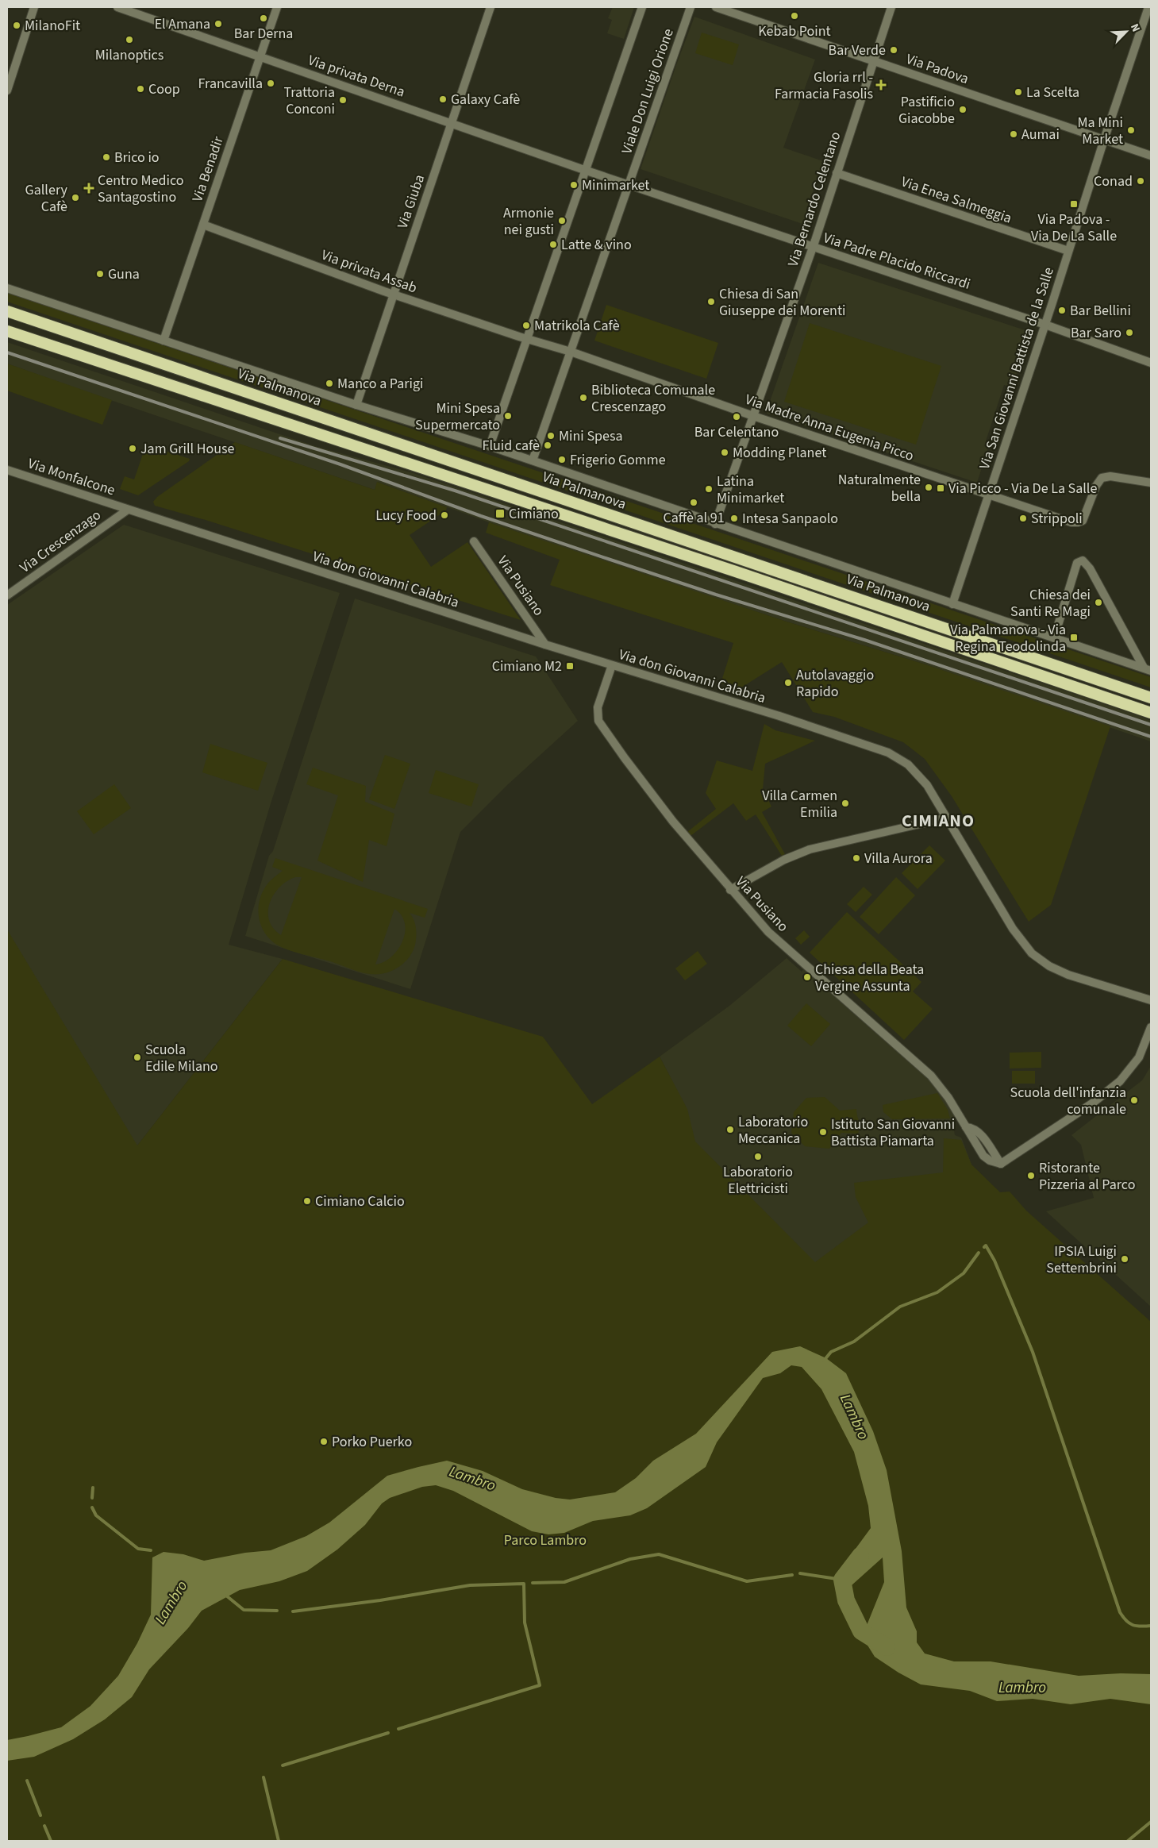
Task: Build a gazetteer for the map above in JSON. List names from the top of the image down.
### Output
{
  "streets": {
    "highway": ["Via Palmanova"],
    "street": [
      "Via Padova",
      "Via privata Derna",
      "Viale Don Luigi Orione",
      "Via Benadir",
      "Via Bernardo Celentano",
      "Via Enea Salmeggia",
      "Via Giuba",
      "Via Padre Placido Riccardi",
      "Via privata Assab",
      "Via San Giovanni Battista de la Salle",
      "Via Madre Anna Eugenia Picco",
      "Via Monfalcone",
      "Via Crescenzago",
      "Via don Giovanni Calabria",
      "Via Pusiano"
    ]
  },
  "crossings": [
    ["Via Padova", "Via Bernardo Celentano"],
    ["Via Padova", "Via San Giovanni Battista de la Salle"],
    ["Via privata Derna", "Via Benadir"],
    ["Via privata Derna", "Via Giuba"],
    ["Viale Don Luigi Orione", "Via Padre Placido Riccardi"],
    ["Viale Don Luigi Orione", "Via Palmanova"],
    ["Viale Don Luigi Orione", "Via Madre Anna Eugenia Picco"],
    ["Via Benadir", "Via privata Assab"],
    ["Via Benadir", "Via Palmanova"],
    ["Via Bernardo Celentano", "Via Enea Salmeggia"],
    ["Via Bernardo Celentano", "Via Padre Placido Riccardi"],
    ["Via Bernardo Celentano", "Via Palmanova"],
    ["Via Bernardo Celentano", "Via Madre Anna Eugenia Picco"],
    ["Via Enea Salmeggia", "Via San Giovanni Battista de la Salle"],
    ["Via Giuba", "Via privata Assab"],
    ["Via Giuba", "Via Palmanova"],
    ["Via Padre Placido Riccardi", "Via San Giovanni Battista de la Salle"],
    ["Via San Giovanni Battista de la Salle", "Via Palmanova"],
    ["Via San Giovanni Battista de la Salle", "Via Madre Anna Eugenia Picco"],
    ["Via Monfalcone", "Via Crescenzago"],
    ["Via Monfalcone", "Via don Giovanni Calabria"],
    ["Via Crescenzago", "Via don Giovanni Calabria"],
    ["Via don Giovanni Calabria", "Via Pusiano"]
  ],
  "districts": ["CIMIANO"],
  "water": ["Lambro"],
  "parks": ["Parco Lambro"],
  "places": {
    "other": [
      "Kebab Point",
      "Bar Derna",
      "El Amana",
      "MilanoFit",
      "Milanoptics",
      "Bar Verde",
      "Francavilla",
      "Coop",
      "La Scelta",
      "Galaxy Cafè",
      "Trattoria Conconi",
      "Pastificio Giacobbe",
      "Ma Mini Market",
      "Aumai",
      "Brico io",
      "Conad",
      "Minimarket",
      "Gallery Cafè",
      "Armonie nei gusti",
      "Latte & vino",
      "Guna",
      "Chiesa di San Giuseppe dei Morenti",
      "Bar Bellini",
      "Matrikola Cafè",
      "Bar Saro",
      "Manco a Parigi",
      "Biblioteca Comunale Crescenzago",
      "Mini Spesa Supermercato",
      "Bar Celentano",
      "Mini Spesa",
      "Fluid cafè",
      "Jam Grill House",
      "Modding Planet",
      "Frigerio Gomme",
      "Naturalmente bella",
      "Latina Minimarket",
      "Caffè al 91",
      "Lucy Food",
      "Intesa Sanpaolo",
      "Strippoli",
      "Chiesa dei Santi Re Magi",
      "Autolavaggio Rapido",
      "Villa Carmen Emilia",
      "Villa Aurora",
      "Chiesa della Beata Vergine Assunta",
      "Scuola Edile Milano",
      "Scuola dell'infanzia comunale",
      "Laboratorio Meccanica",
      "Istituto San Giovanni Battista Piamarta",
      "Laboratorio Elettricisti",
      "Ristorante Pizzeria al Parco",
      "Cimiano Calcio",
      "IPSIA Luigi Settembrini",
      "Porko Puerko"
    ],
    "health": ["Gloria rrl - Farmacia Fasolis", "Centro Medico Santagostino"],
    "transit": [
      "Via Padova - Via De La Salle",
      "Via Picco - Via De La Salle",
      "Cimiano",
      "Via Palmanova - Via Regina Teodolinda",
      "Cimiano M2"
    ]
  },
  "north": "top right"
}
